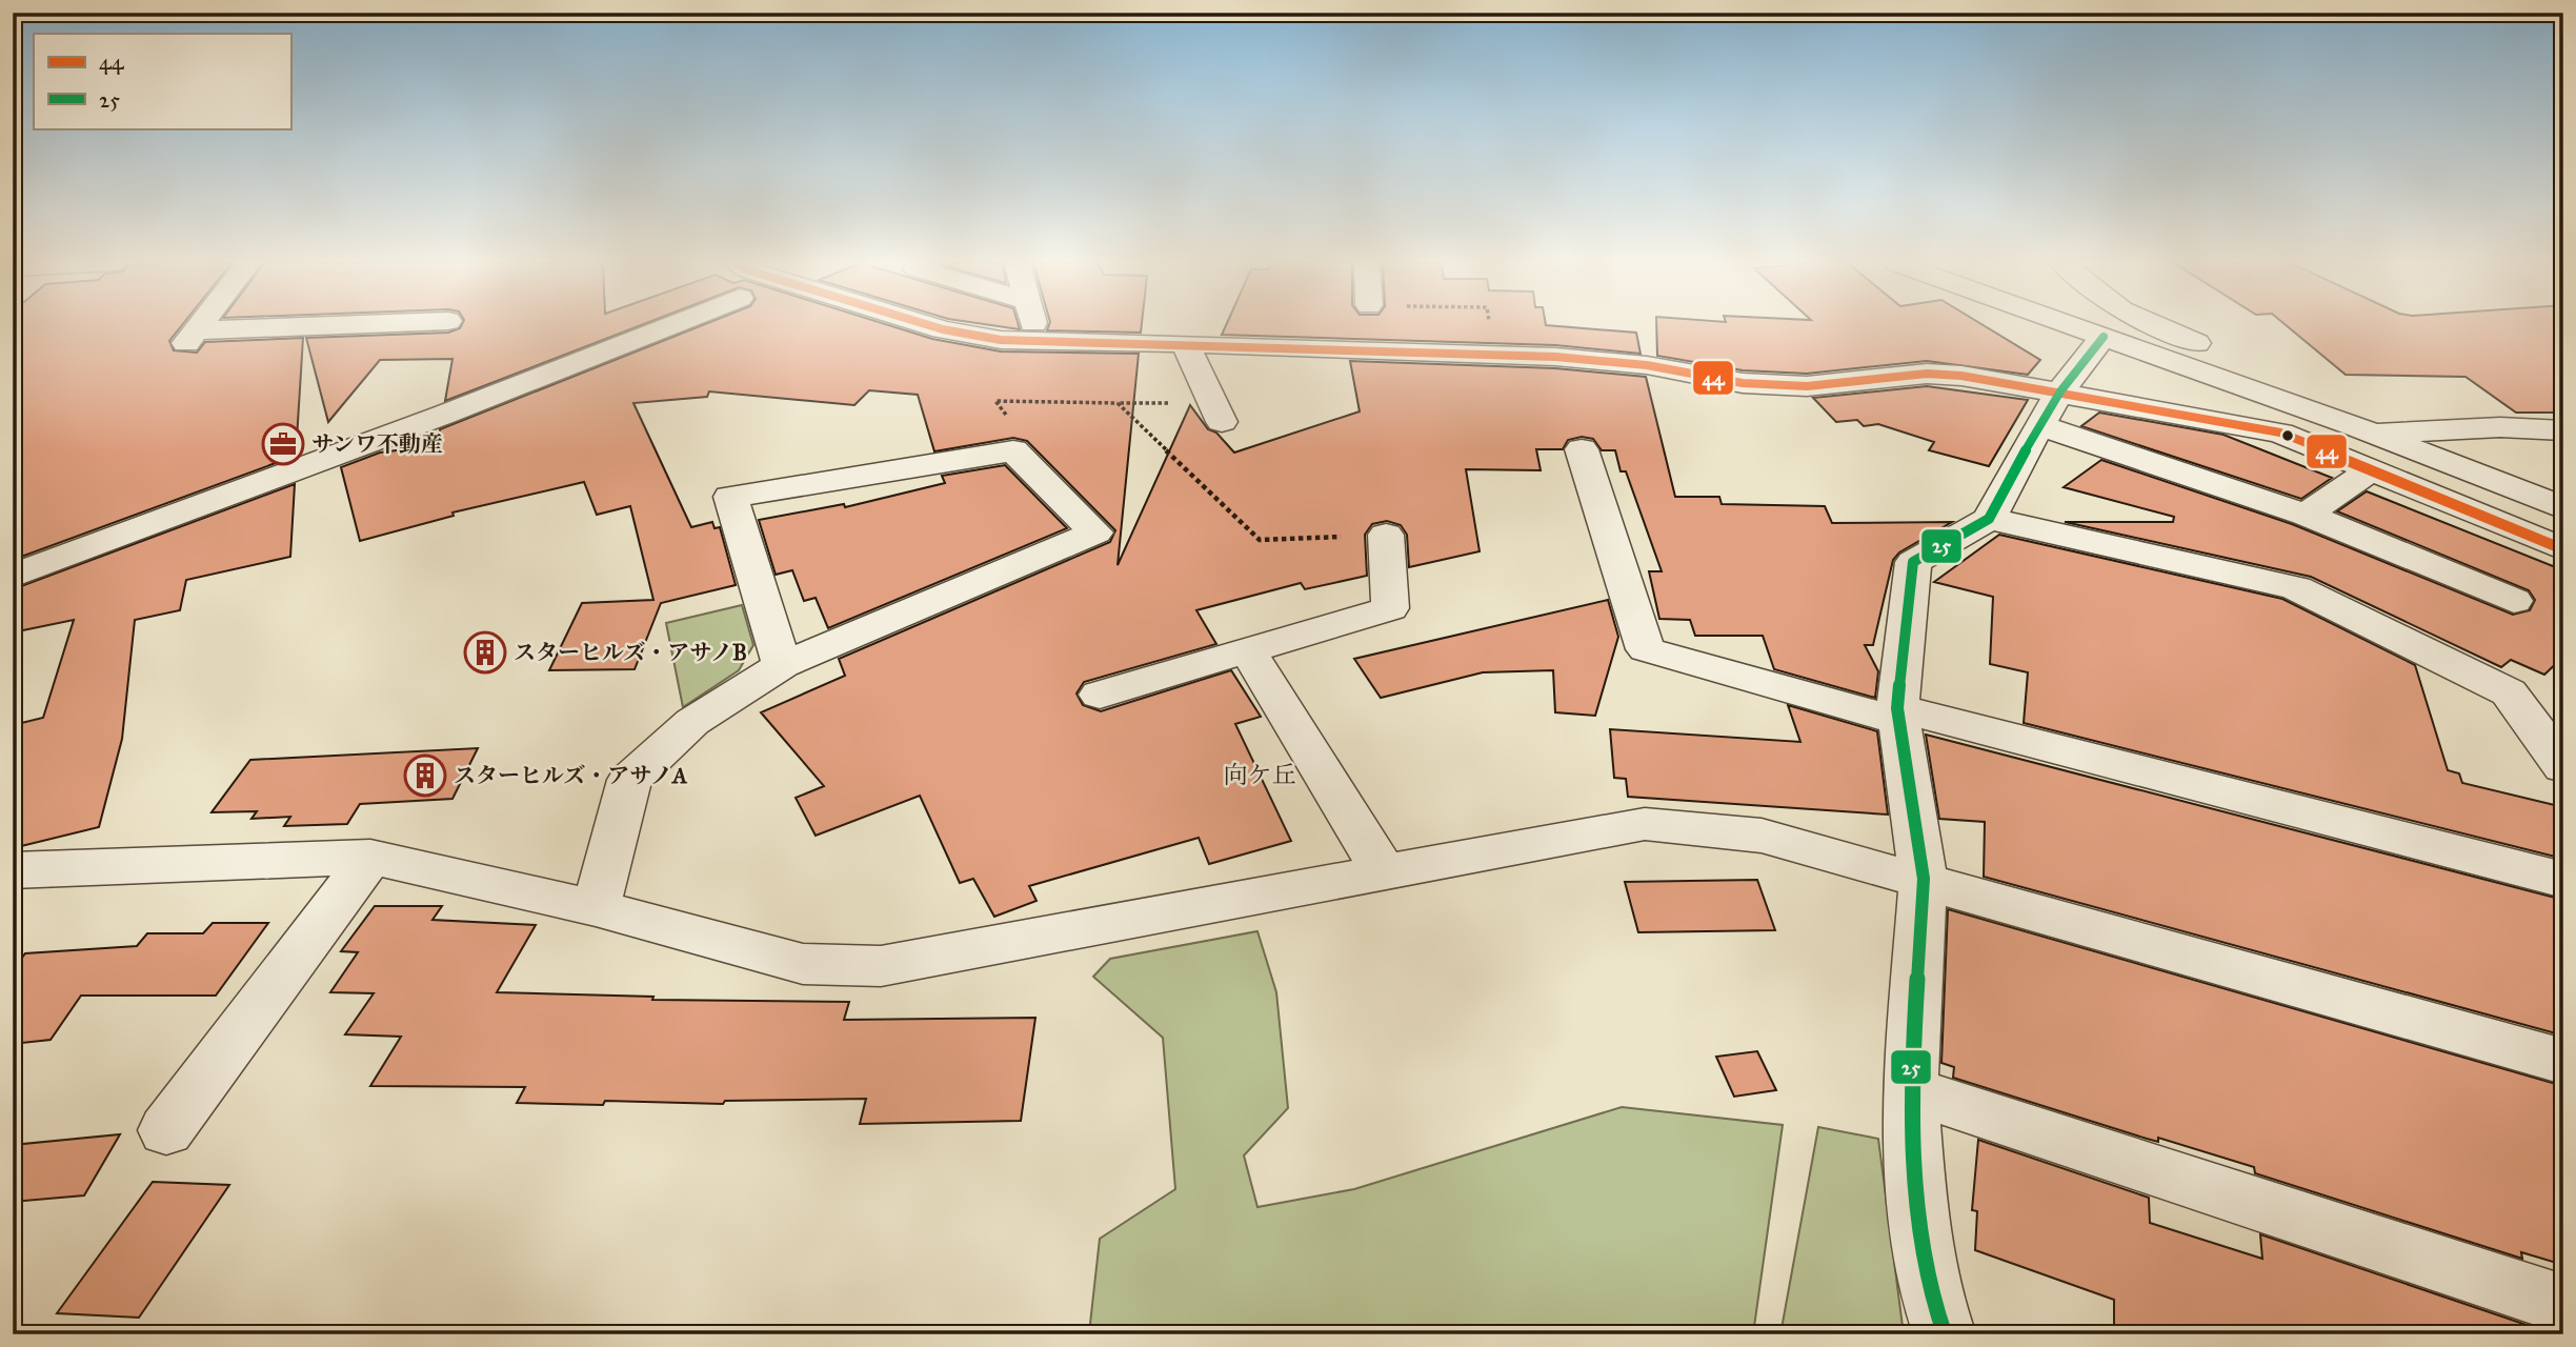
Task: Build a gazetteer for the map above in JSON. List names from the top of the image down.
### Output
{
  "districts": ["向ケ丘"],
  "places": {
    "office": ["サンワ不動産"],
    "building": ["スターヒルズ・アサノB", "スターヒルズ・アサノA"]
  },
  "lines": ["transit line 44", "transit line 25"],
  "legend": ["44", "25"]
}
